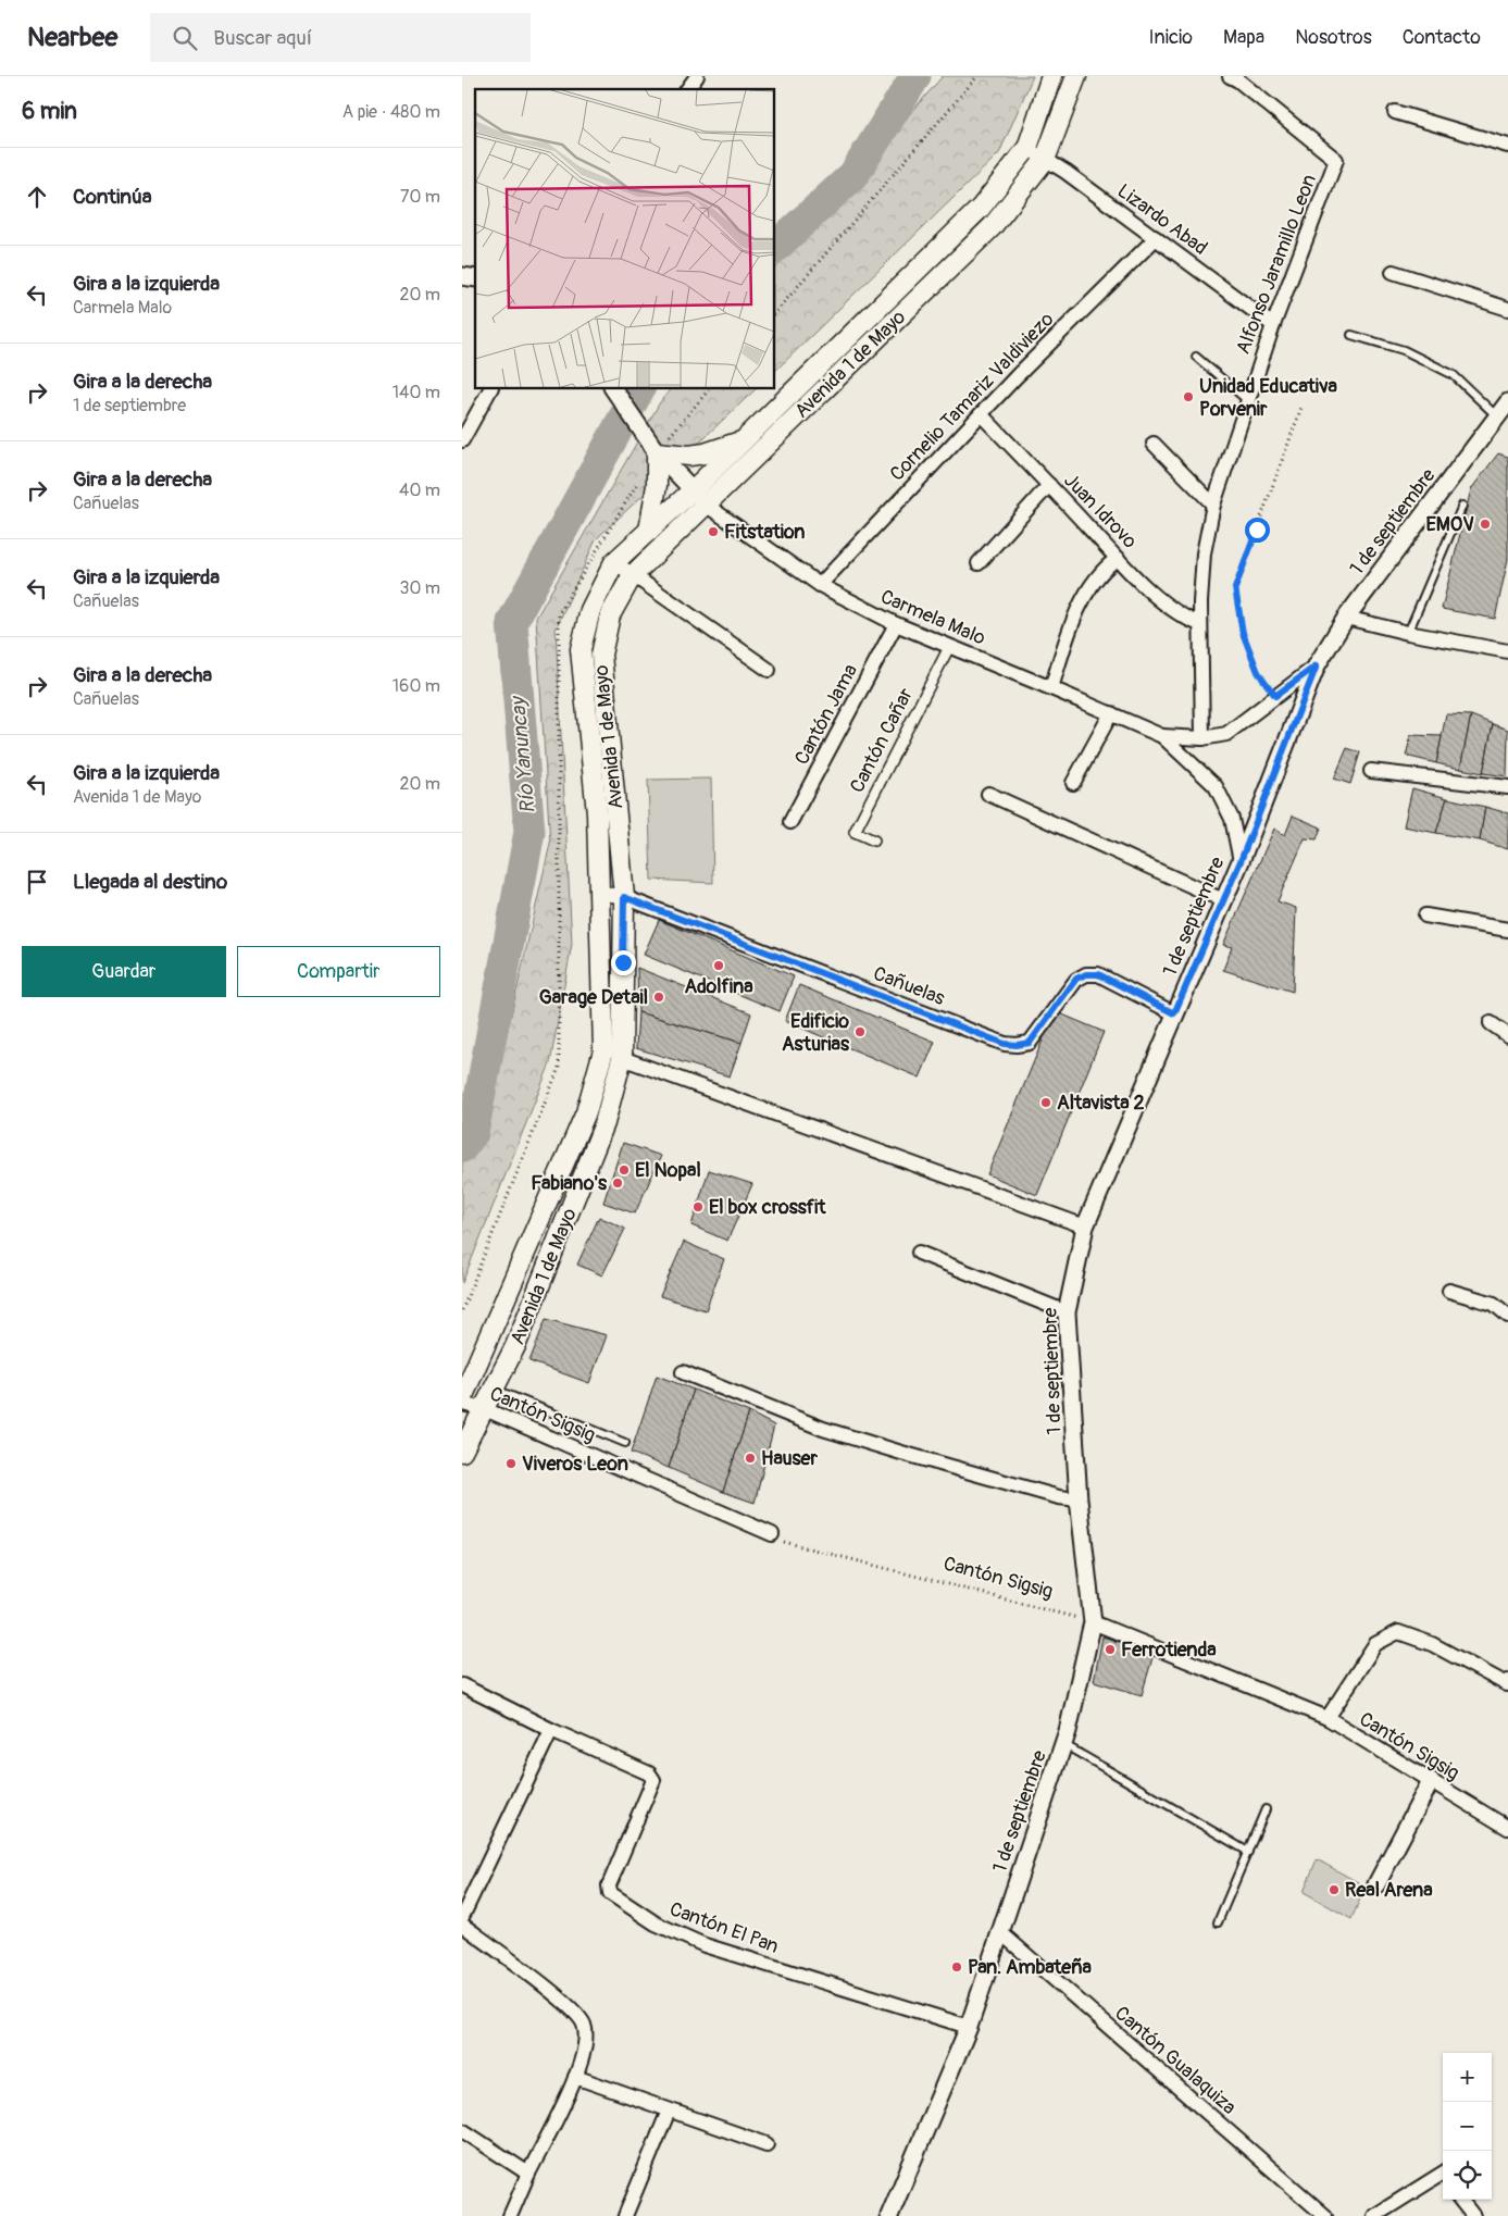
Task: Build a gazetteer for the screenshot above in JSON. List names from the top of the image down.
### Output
{
  "streets": {
    "main road": ["Avenida 1 de Mayo"],
    "street": [
      "Lizardo Abad",
      "Alfonso Jaramillo Leon",
      "Cornelio Tamariz Valdiviezo",
      "Juan Idrovo",
      "1 de septiembre",
      "Carmela Malo",
      "Cantón Jama",
      "Cantón Cañar",
      "Cañuelas",
      "Cantón Sigsig",
      "Cantón El Pan",
      "Cantón Gualaquiza"
    ]
  },
  "crossings": [
    ["Lizardo Abad", "Alfonso Jaramillo Leon"],
    ["Lizardo Abad", "Avenida 1 de Mayo"],
    ["Lizardo Abad", "Cornelio Tamariz Valdiviezo"],
    ["Alfonso Jaramillo Leon", "Juan Idrovo"],
    ["Alfonso Jaramillo Leon", "Carmela Malo"],
    ["Avenida 1 de Mayo", "Carmela Malo"],
    ["Avenida 1 de Mayo", "Cañuelas"],
    ["Avenida 1 de Mayo", "Cantón Sigsig"],
    ["Cornelio Tamariz Valdiviezo", "Juan Idrovo"],
    ["Cornelio Tamariz Valdiviezo", "Carmela Malo"],
    ["1 de septiembre", "Carmela Malo"],
    ["1 de septiembre", "Cañuelas"],
    ["1 de septiembre", "Cantón Sigsig"],
    ["1 de septiembre", "Cantón El Pan"],
    ["1 de septiembre", "Cantón Gualaquiza"],
    ["Carmela Malo", "Cantón Jama"],
    ["Carmela Malo", "Cantón Cañar"]
  ],
  "water": ["Río Yanuncay"],
  "places": [
    "Unidad Educativa Porvenir",
    "EMOV",
    "Fitstation",
    "Adolfina",
    "Garage Detail",
    "Edificio Asturias",
    "Altavista 2",
    "El Nopal",
    "Fabiano's",
    "El box crossfit",
    "Hauser",
    "Viveros Leon",
    "Ferrotienda",
    "Real Arena",
    "Pan. Ambateña"
  ],
  "page": {
    "header": "Nearbee",
    "search": "Buscar aquí",
    "nav": [
      "Inicio",
      "Mapa",
      "Nosotros",
      "Contacto"
    ],
    "heading": ["6 min", "A pie · 480 m"],
    "list": [
      ["Continúa", "70 m"],
      ["Gira a la izquierda", "Carmela Malo", "20 m"],
      ["Gira a la derecha", "1 de septiembre", "140 m"],
      ["Gira a la derecha", "Cañuelas", "40 m"],
      ["Gira a la izquierda", "Cañuelas", "30 m"],
      ["Gira a la derecha", "Cañuelas", "160 m"],
      ["Gira a la izquierda", "Avenida 1 de Mayo", "20 m"],
      "Llegada al destino"
    ],
    "buttons": ["Guardar", "Compartir"],
    "map_buttons": ["+", "−"]
  }
}
